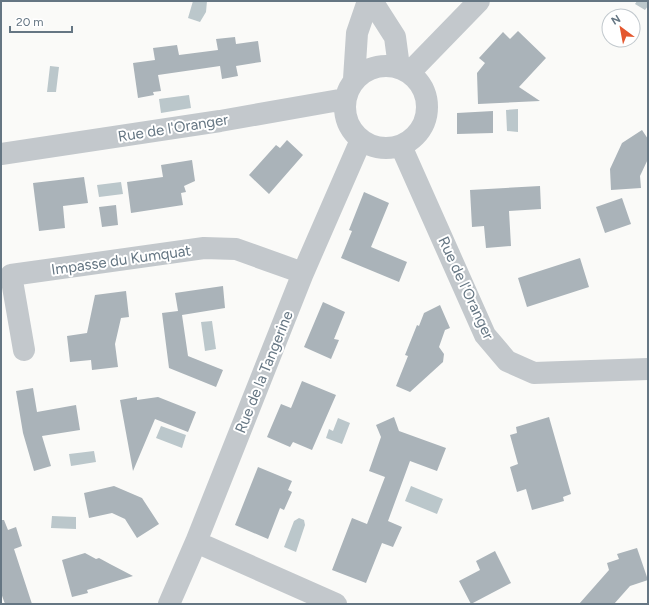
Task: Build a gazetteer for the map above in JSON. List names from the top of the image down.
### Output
{
  "streets": {
    "street": ["Rue de l'Oranger", "Impasse du Kumquat", "Rue de la Tangerine"]
  },
  "crossings": [
    ["Rue de l'Oranger", "Rue de la Tangerine"],
    ["Impasse du Kumquat", "Rue de la Tangerine"]
  ],
  "scale_bar": "20 m",
  "north": "top left"
}
